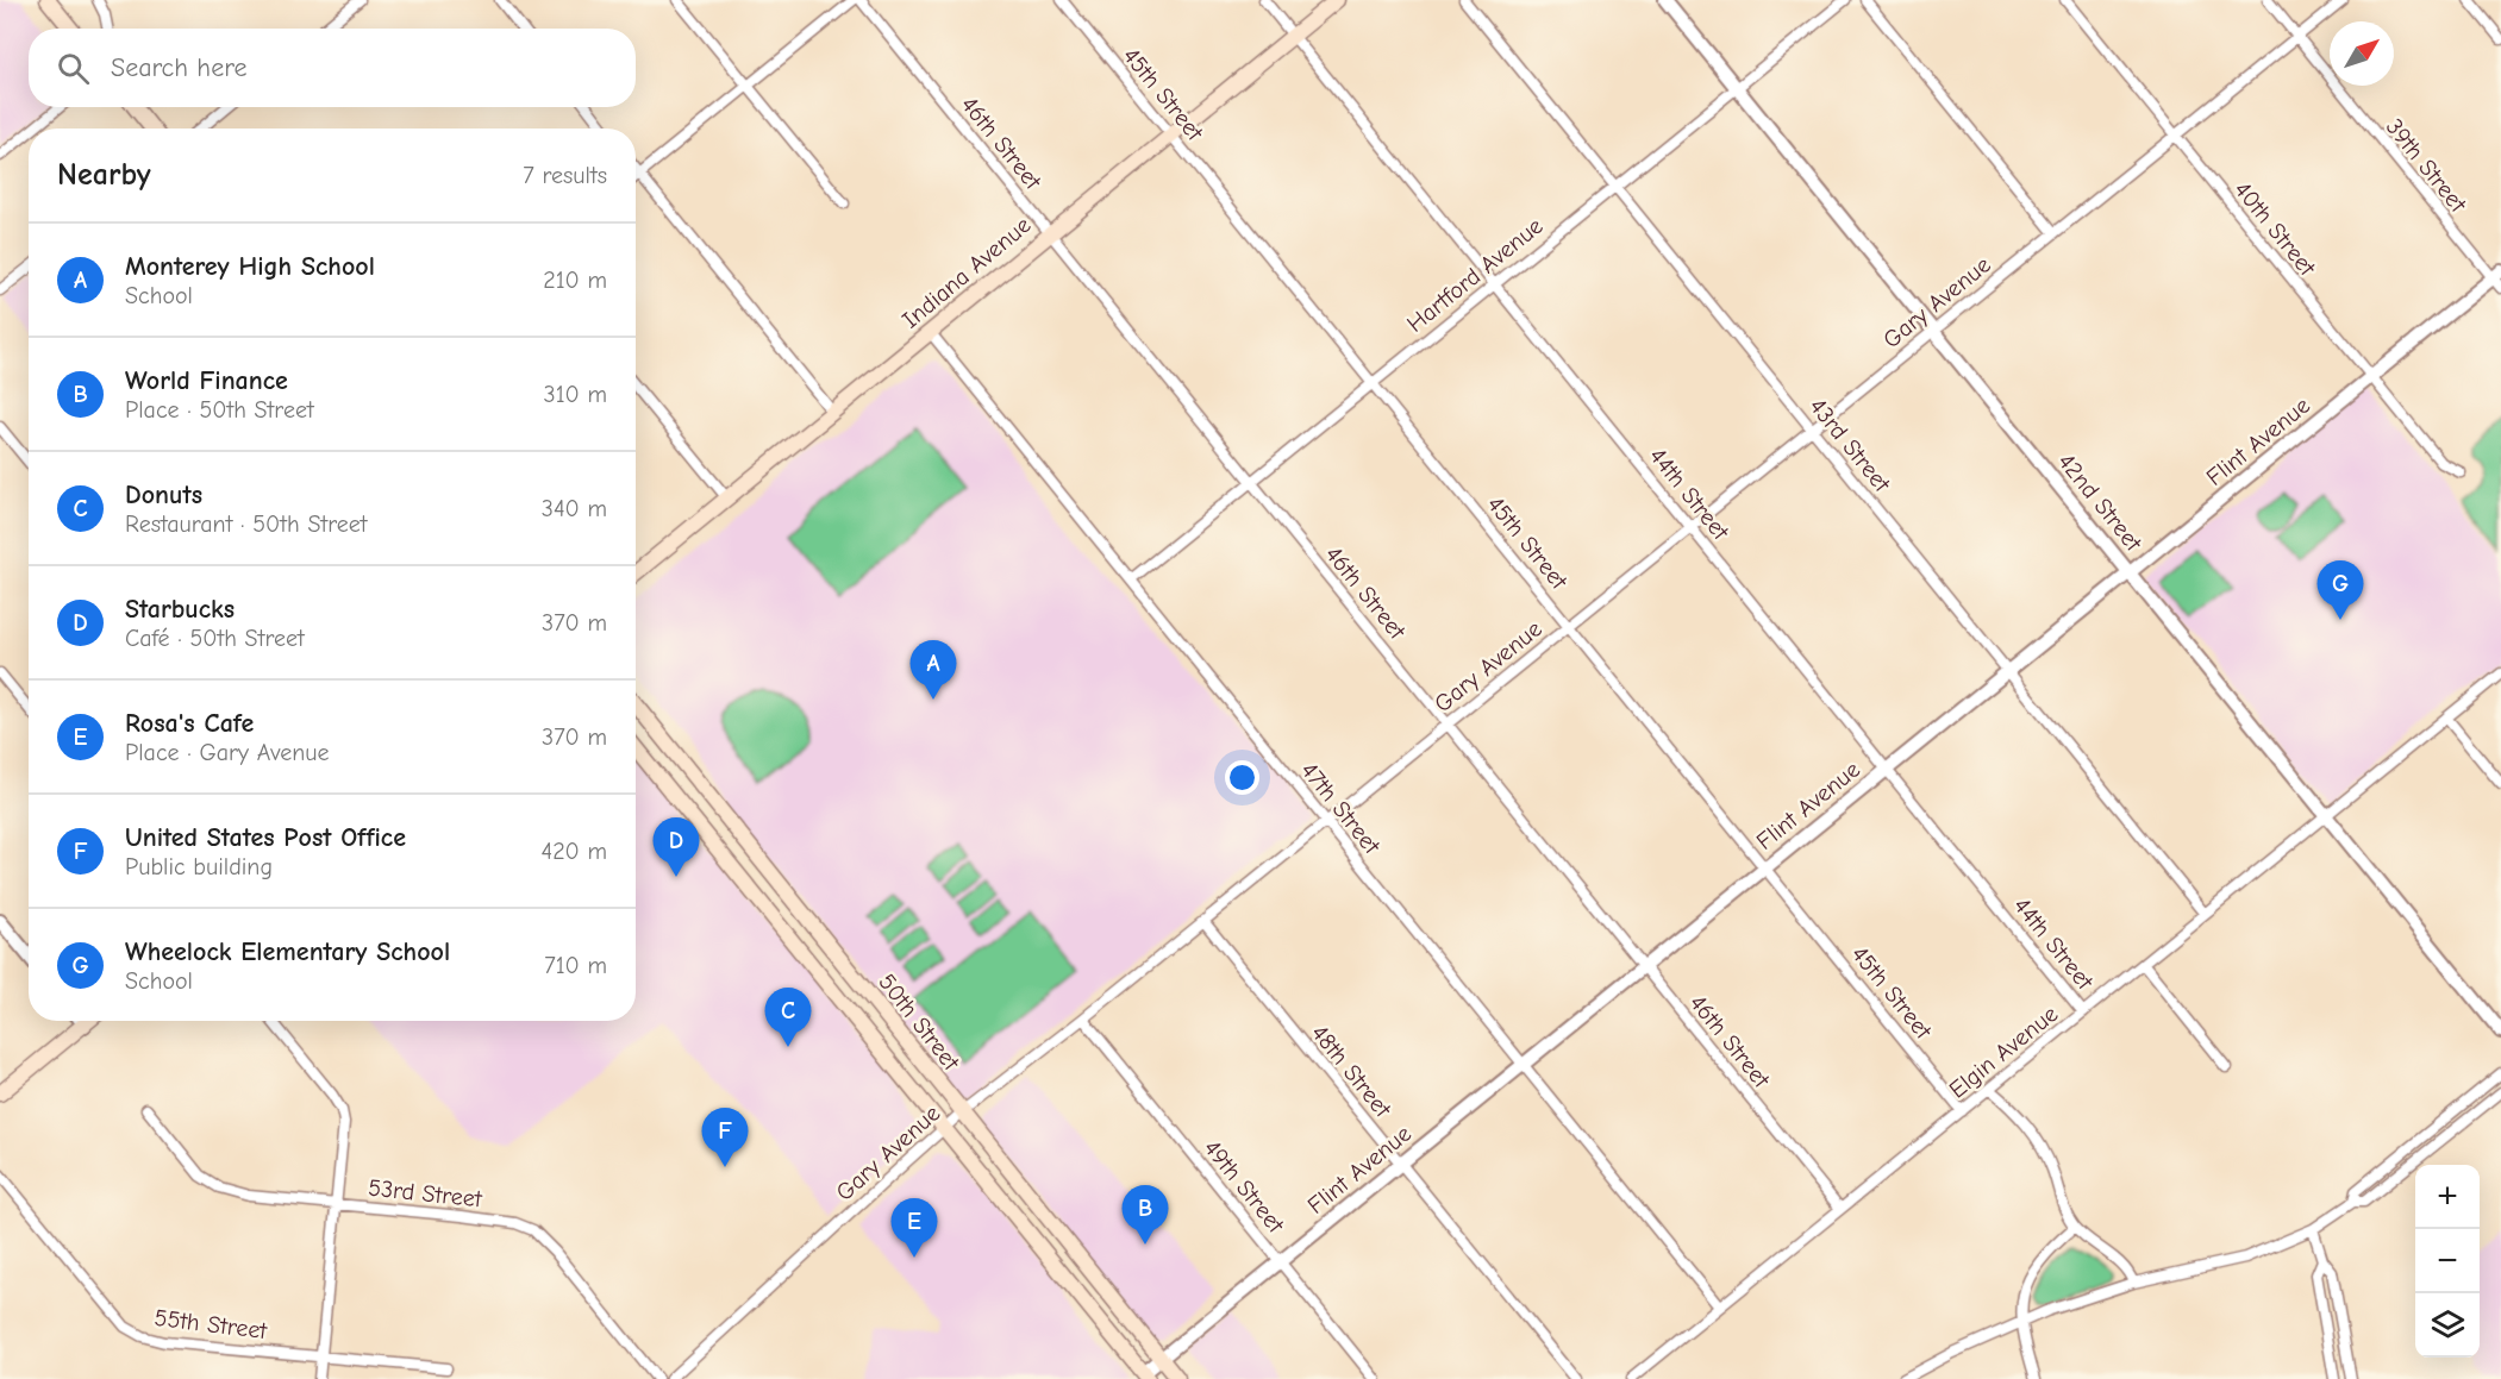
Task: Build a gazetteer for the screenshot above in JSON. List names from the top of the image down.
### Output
{
  "streets": {
    "main road": ["Indiana Avenue", "50th Street"],
    "street": [
      "45th Street",
      "46th Street",
      "39th Street",
      "40th Street",
      "Hartford Avenue",
      "Gary Avenue",
      "Flint Avenue",
      "43rd Street",
      "44th Street",
      "42nd Street",
      "47th Street",
      "Elgin Avenue",
      "48th Street",
      "49th Street",
      "53rd Street",
      "55th Street"
    ]
  },
  "crossings": [
    ["45th Street", "Indiana Avenue"],
    ["45th Street", "Hartford Avenue"],
    ["45th Street", "Gary Avenue"],
    ["45th Street", "Flint Avenue"],
    ["45th Street", "Elgin Avenue"],
    ["46th Street", "Indiana Avenue"],
    ["46th Street", "Hartford Avenue"],
    ["46th Street", "Gary Avenue"],
    ["46th Street", "Flint Avenue"],
    ["46th Street", "Elgin Avenue"],
    ["39th Street", "Gary Avenue"],
    ["39th Street", "Flint Avenue"],
    ["40th Street", "Gary Avenue"],
    ["40th Street", "Flint Avenue"],
    ["Indiana Avenue", "44th Street"],
    ["Indiana Avenue", "47th Street"],
    ["Hartford Avenue", "43rd Street"],
    ["Hartford Avenue", "44th Street"],
    ["Hartford Avenue", "42nd Street"],
    ["Hartford Avenue", "47th Street"],
    ["Gary Avenue", "43rd Street"],
    ["Gary Avenue", "44th Street"],
    ["Gary Avenue", "42nd Street"],
    ["Gary Avenue", "47th Street"],
    ["Gary Avenue", "50th Street"],
    ["Gary Avenue", "48th Street"],
    ["Gary Avenue", "49th Street"],
    ["Flint Avenue", "43rd Street"],
    ["Flint Avenue", "44th Street"],
    ["Flint Avenue", "42nd Street"],
    ["Flint Avenue", "47th Street"],
    ["Flint Avenue", "50th Street"],
    ["Flint Avenue", "48th Street"],
    ["Flint Avenue", "49th Street"],
    ["43rd Street", "Elgin Avenue"],
    ["44th Street", "Elgin Avenue"],
    ["42nd Street", "Elgin Avenue"],
    ["47th Street", "Elgin Avenue"]
  ],
  "north": "top right",
  "page": {
    "search": "Search here",
    "heading": ["Nearby", "7 results"],
    "list": [
      {
        "mark": "A",
        "name": "Monterey High School",
        "note": "School",
        "value": "210 m"
      },
      {
        "mark": "B",
        "name": "World Finance",
        "note": "Place · 50th Street",
        "value": "310 m"
      },
      {
        "mark": "C",
        "name": "Donuts",
        "note": "Restaurant · 50th Street",
        "value": "340 m"
      },
      {
        "mark": "D",
        "name": "Starbucks",
        "note": "Café · 50th Street",
        "value": "370 m"
      },
      {
        "mark": "E",
        "name": "Rosa's Cafe",
        "note": "Place · Gary Avenue",
        "value": "370 m"
      },
      {
        "mark": "F",
        "name": "United States Post Office",
        "note": "Public building",
        "value": "420 m"
      },
      {
        "mark": "G",
        "name": "Wheelock Elementary School",
        "note": "School",
        "value": "710 m"
      }
    ],
    "pins": [
      "G",
      "A",
      "D",
      "C",
      "F",
      "B",
      "E"
    ],
    "map_buttons": ["+", "−"]
  }
}
